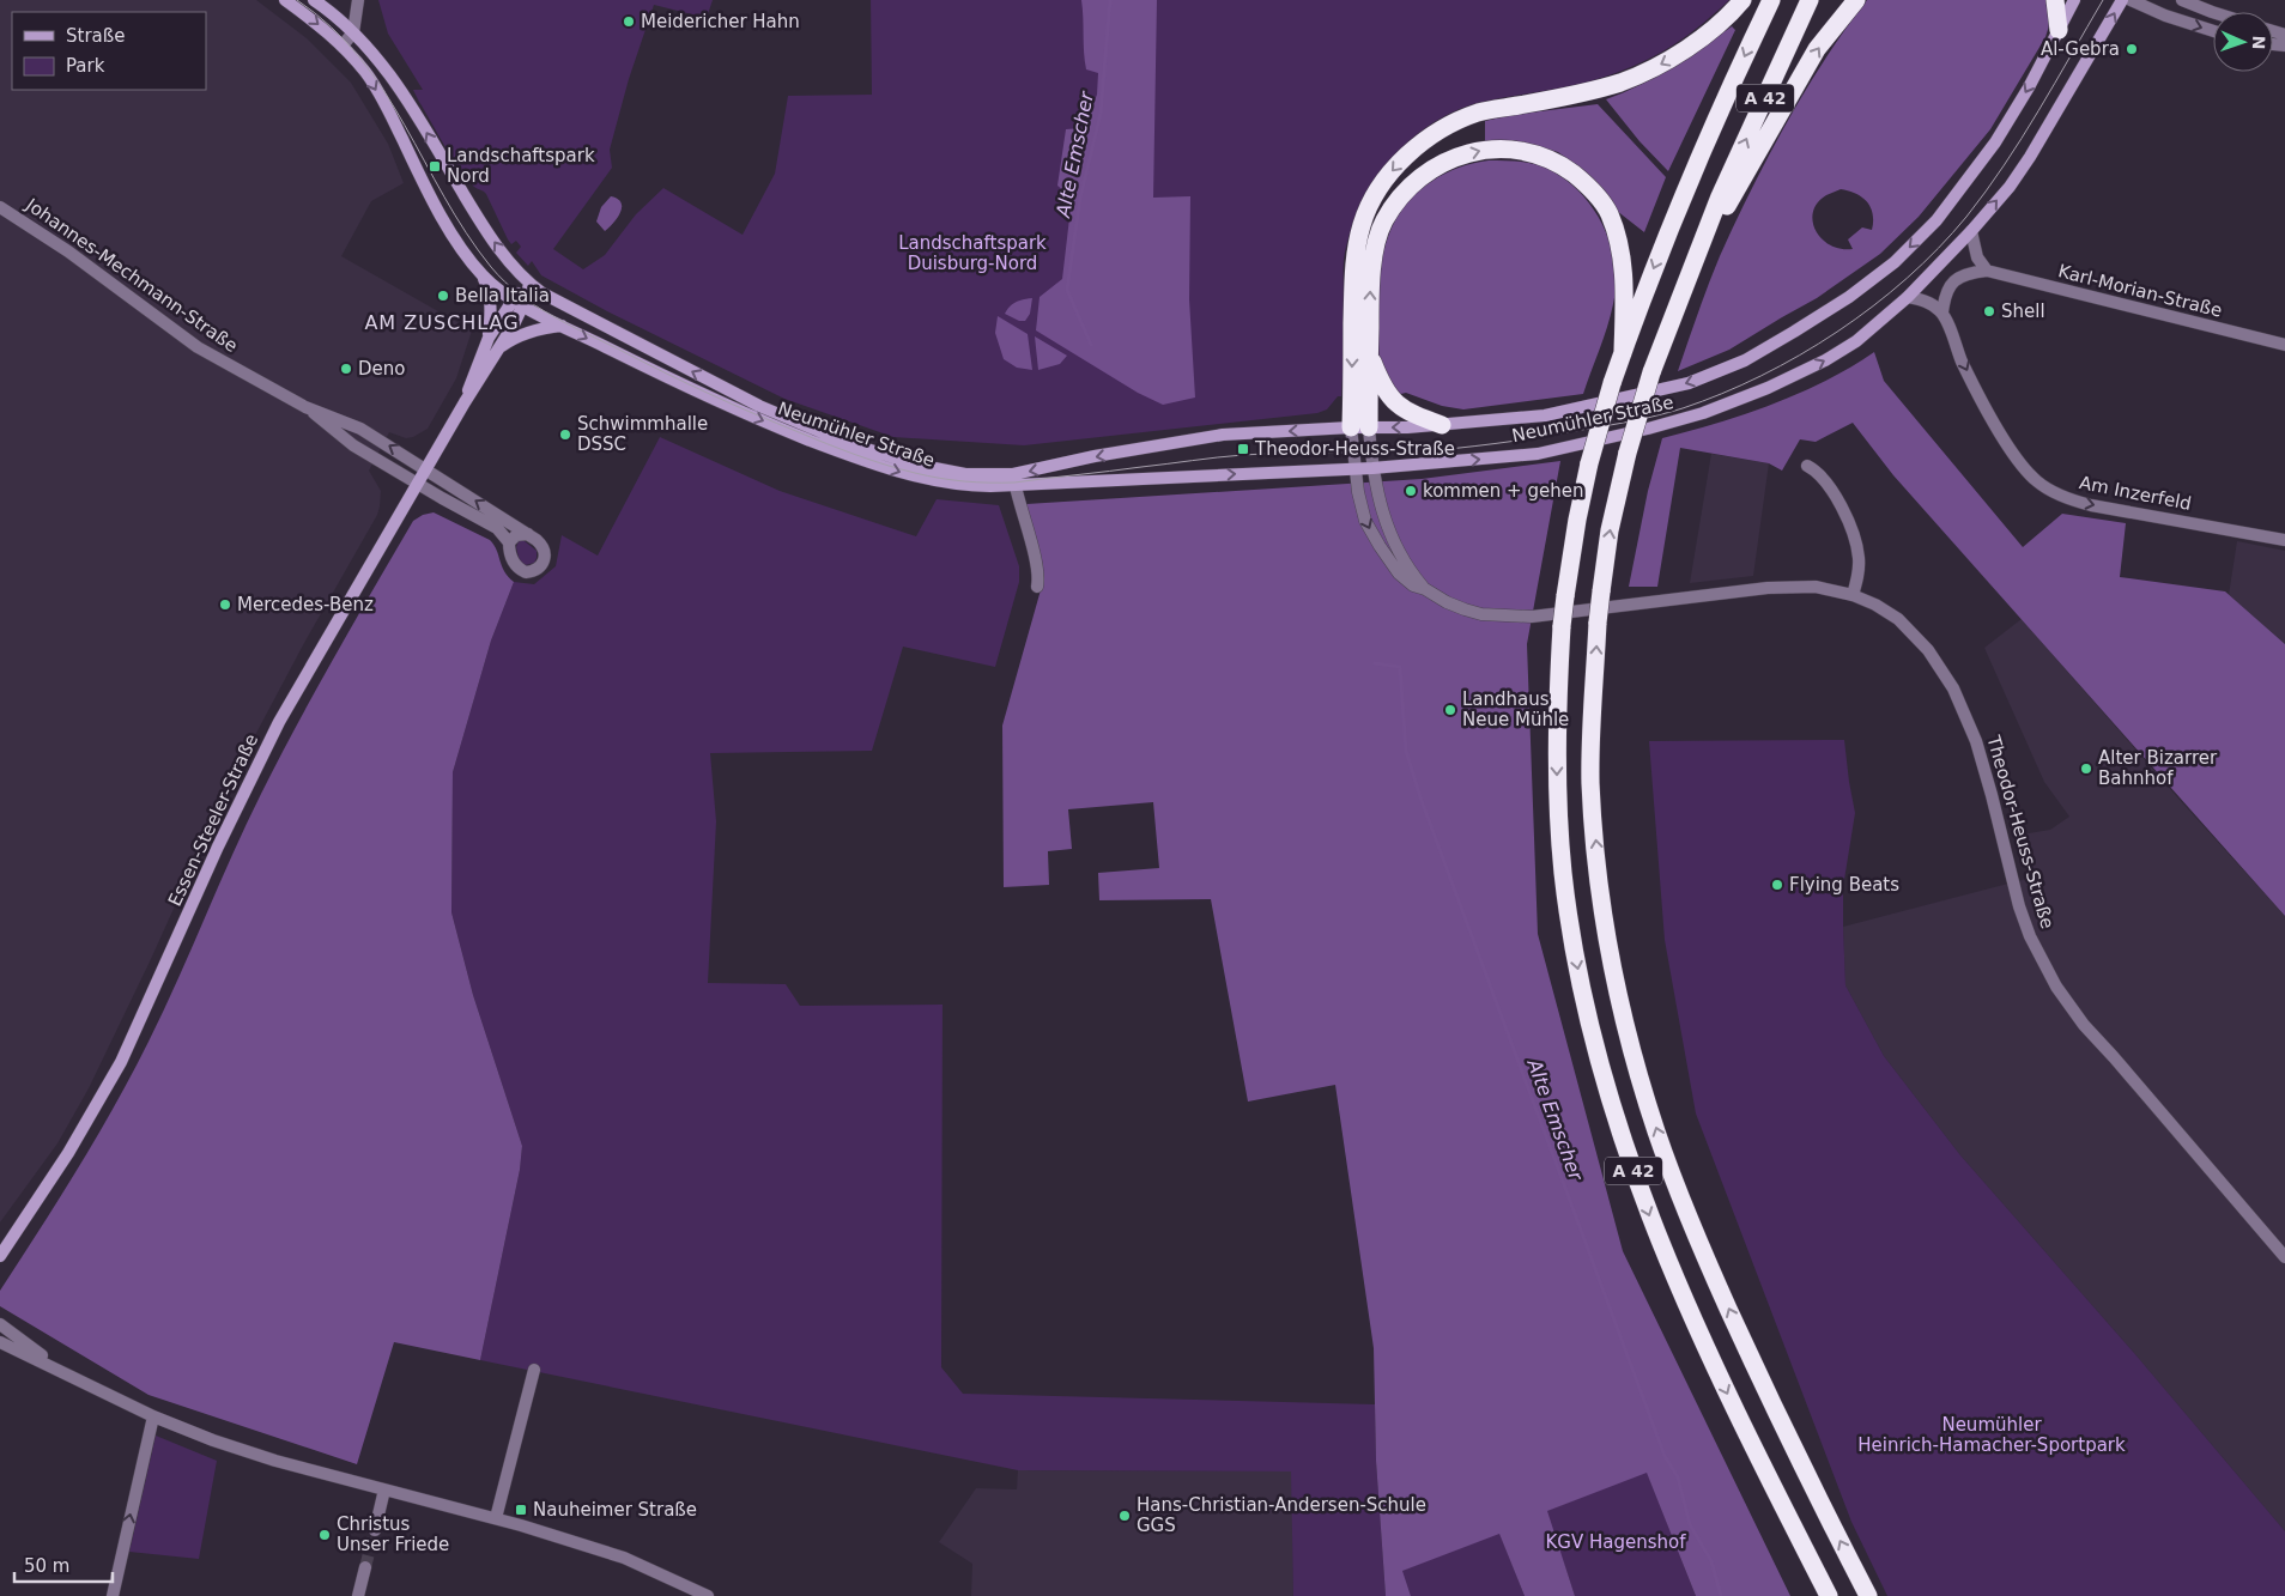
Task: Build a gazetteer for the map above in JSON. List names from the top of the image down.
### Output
{
  "streets": {
    "highway": ["A 42"],
    "main road": ["Neumühler Straße", "Essen-Steeler-Straße"],
    "street": [
      "Johannes-Mechmann-Straße",
      "Karl-Morian-Straße",
      "Am Inzerfeld",
      "Theodor-Heuss-Straße"
    ]
  },
  "crossings": [
    ["Johannes-Mechmann-Straße", "Essen-Steeler-Straße"],
    ["Neumühler Straße", "Essen-Steeler-Straße"],
    ["Neumühler Straße", "Theodor-Heuss-Straße"]
  ],
  "one_way": ["Am Inzerfeld"],
  "districts": ["AM ZUSCHLAG"],
  "water": ["Alte Emscher"],
  "parks": ["Landschaftspark Duisburg-Nord", "Neumühler Heinrich-Hamacher-Sportpark", "KGV Hagenshof"],
  "places": {
    "other": [
      "Meidericher Hahn",
      "Al-Gebra",
      "Bella Italia",
      "Shell",
      "Deno",
      "Schwimmhalle DSSC",
      "kommen + gehen",
      "Mercedes-Benz",
      "Landhaus Neue Mühle",
      "Alter Bizarrer Bahnhof",
      "Flying Beats",
      "Hans-Christian-Andersen-Schule GGS",
      "Christus Unser Friede"
    ],
    "transit": ["Landschaftspark Nord", "Theodor-Heuss-Straße", "Nauheimer Straße"]
  },
  "legend": ["Straße", "Park"],
  "scale_bar": "50 m",
  "north": "right"
}
